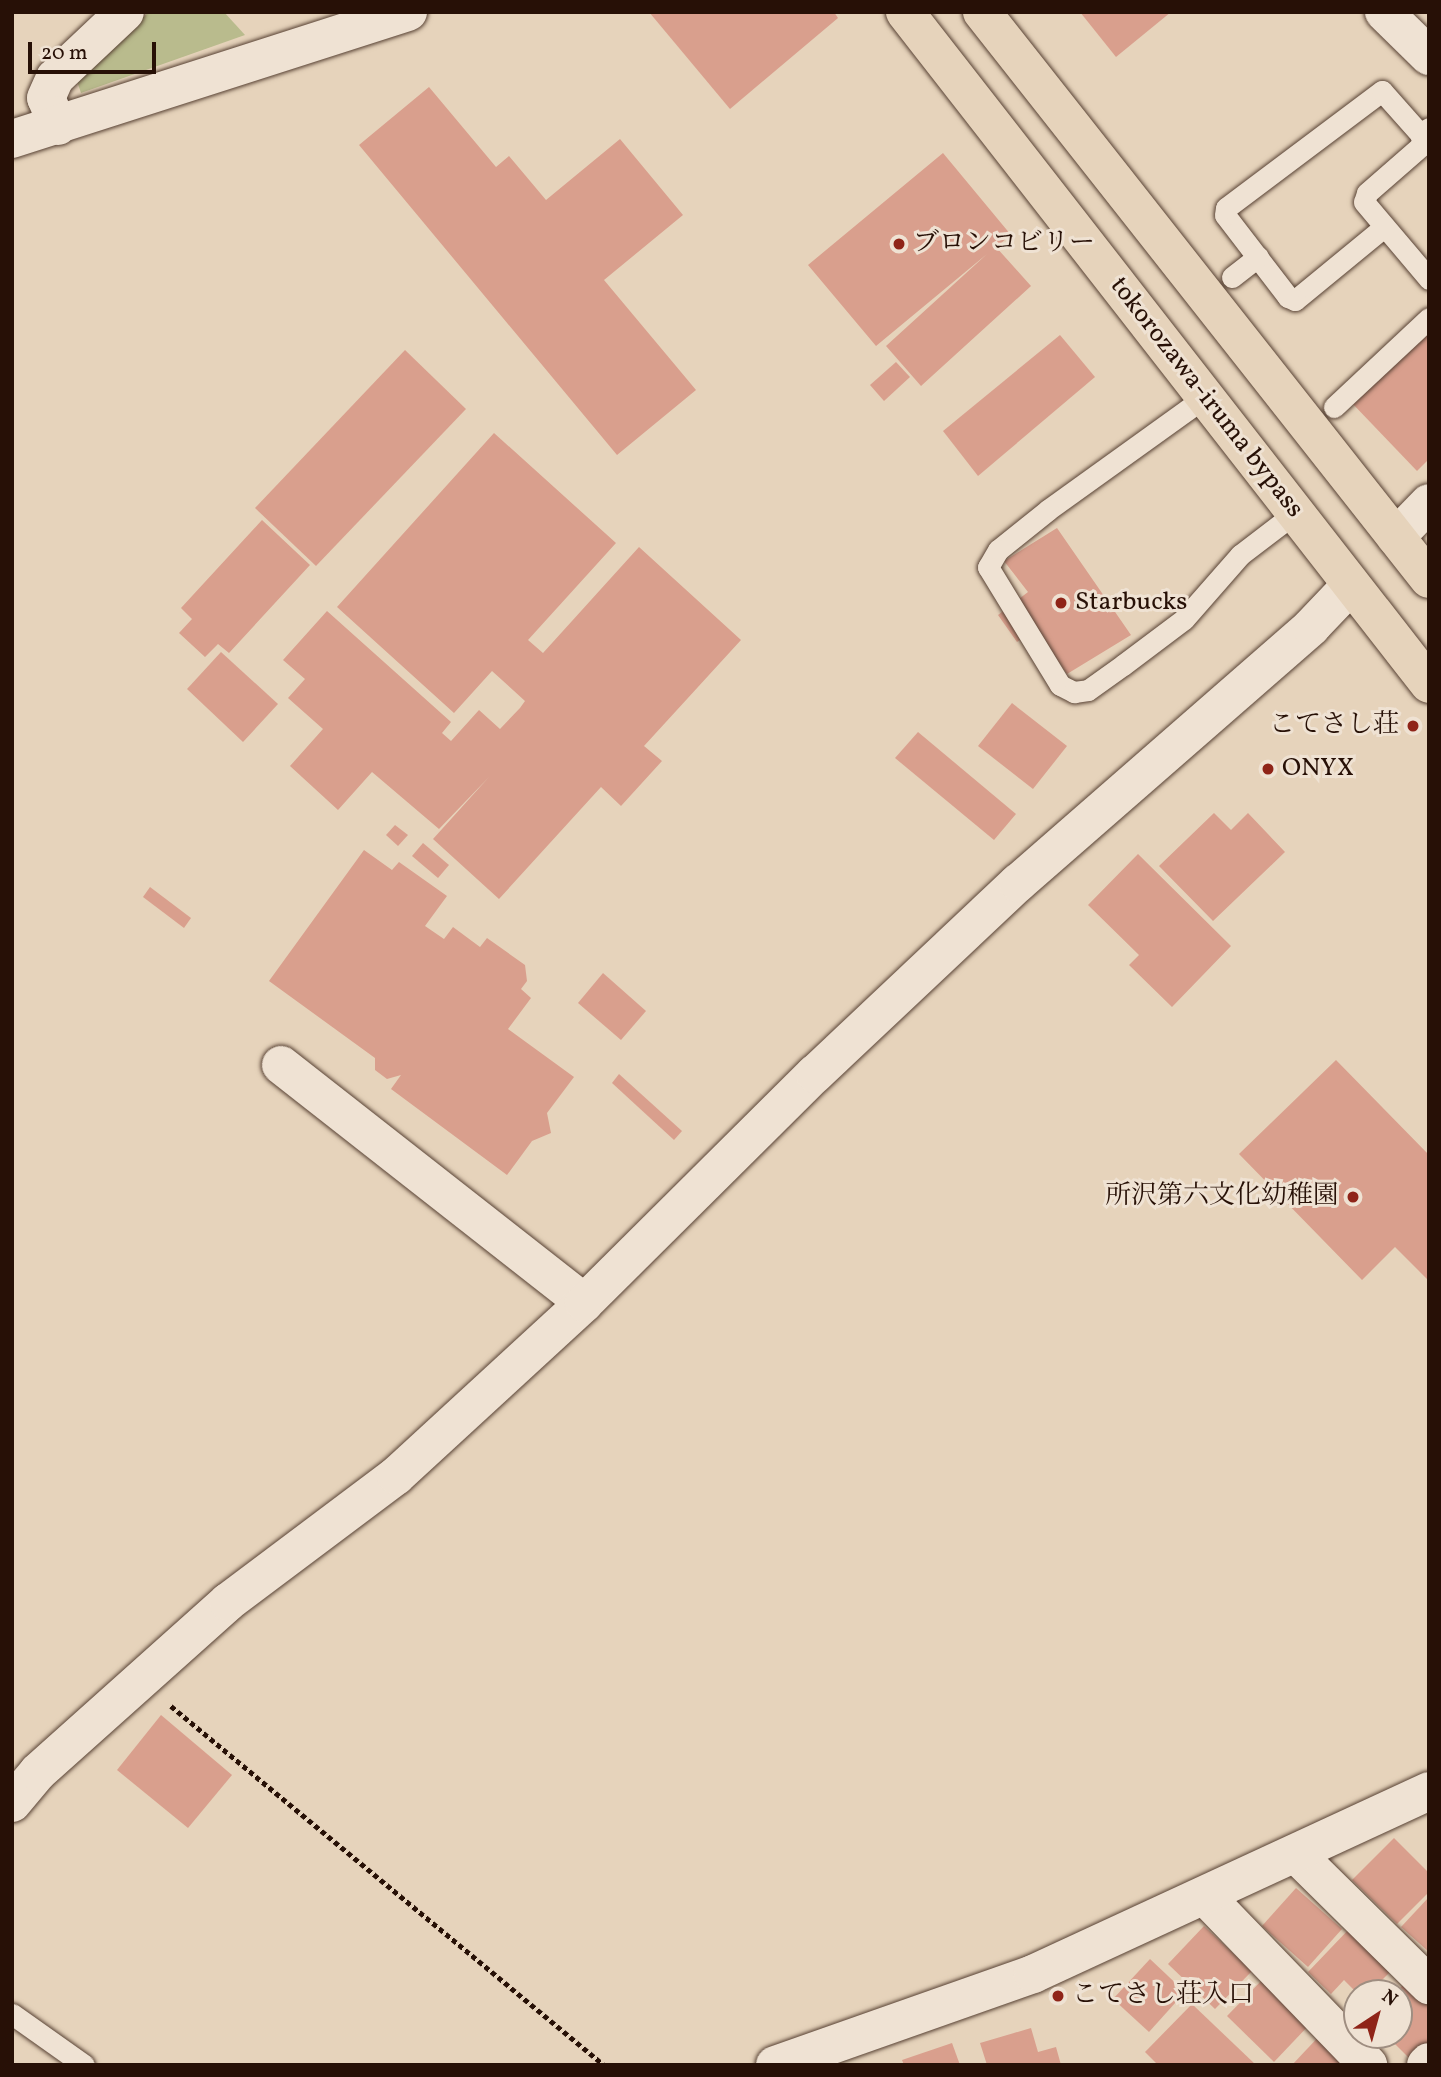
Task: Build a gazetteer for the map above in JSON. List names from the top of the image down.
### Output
{
  "streets": {
    "highway": ["tokorozawa-iruma bypass"]
  },
  "places": [
    "ブロンコビリー",
    "Starbucks",
    "こてさし荘",
    "ONYX",
    "所沢第六文化幼稚園",
    "こてさし荘入口"
  ],
  "scale_bar": "20 m",
  "north": "top right"
}
